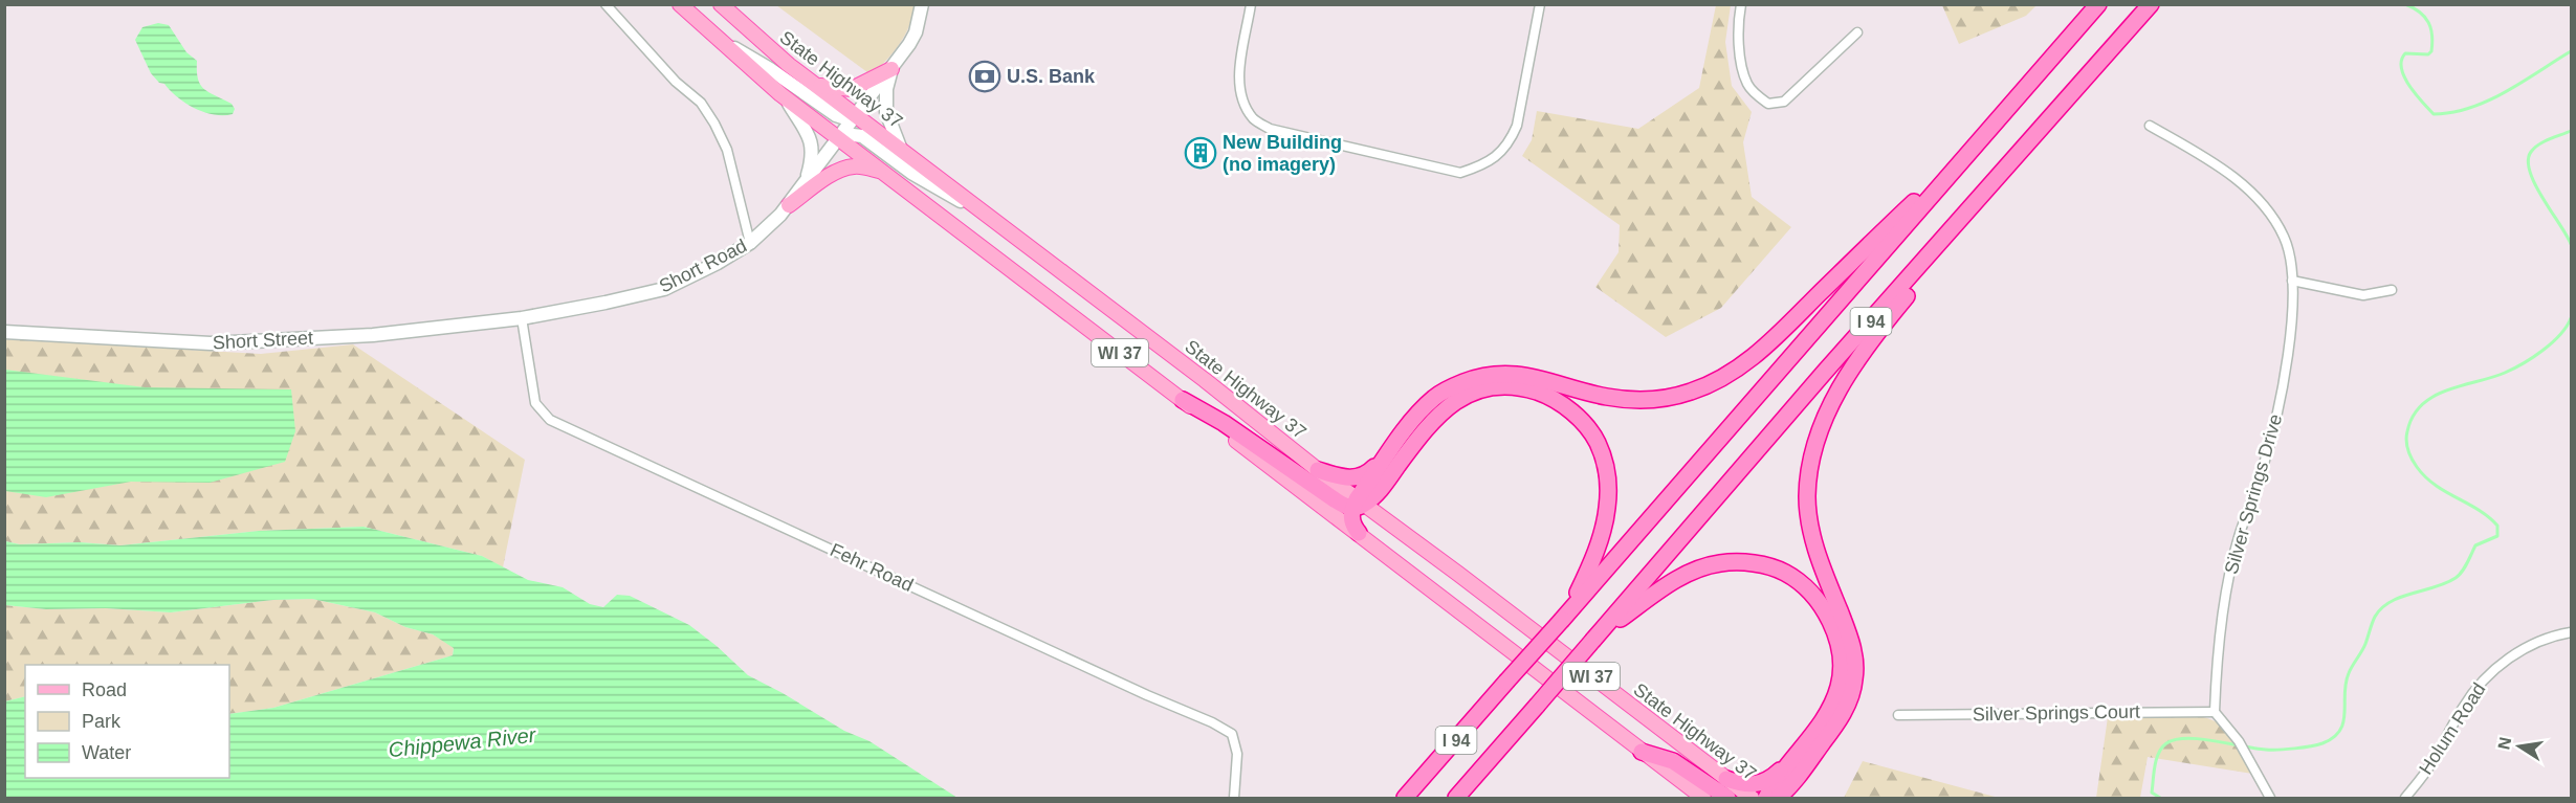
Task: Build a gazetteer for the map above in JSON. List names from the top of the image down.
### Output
{
  "streets": {
    "highway": ["I 94"],
    "main road": ["State Highway 37", "WI 37"],
    "street": [
      "Short Road",
      "Short Street",
      "Silver Springs Drive",
      "Fehr Road",
      "Silver Springs Court",
      "Holum Road"
    ]
  },
  "crossings": [
    ["State Highway 37", "Short Road"],
    ["Short Road", "Short Street"],
    ["Short Road", "WI 37"],
    ["Short Road", "Fehr Road"],
    ["Short Street", "Fehr Road"],
    ["Silver Springs Drive", "Silver Springs Court"]
  ],
  "water": ["Chippewa River"],
  "places": {
    "bank": ["U.S. Bank"],
    "building": ["New Building (no imagery)"]
  },
  "legend": ["Road", "Park", "Water"],
  "north": "left"
}
